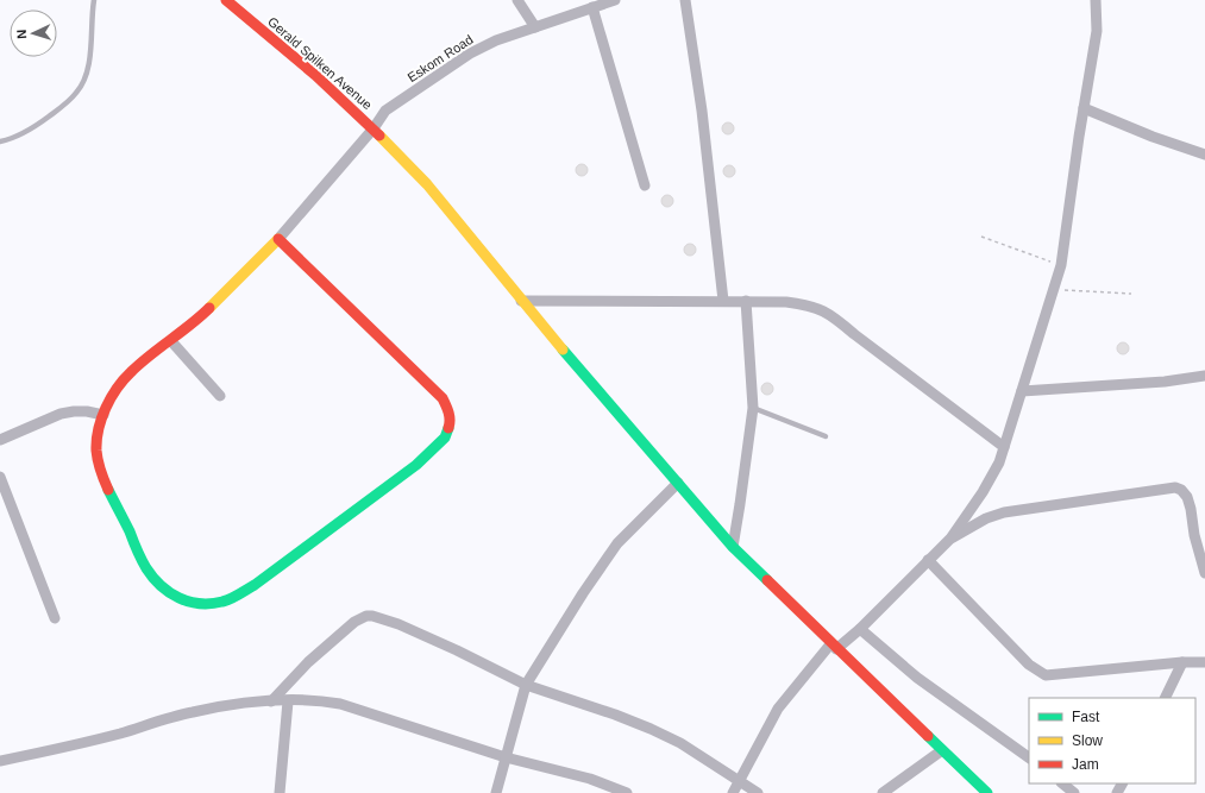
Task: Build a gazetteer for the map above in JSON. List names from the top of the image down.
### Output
{
  "streets": {
    "street": ["Eskom Road", "Gerald Spilken Avenue"]
  },
  "crossings": [
    ["Eskom Road", "Gerald Spilken Avenue"]
  ],
  "legend": ["Fast", "Slow", "Jam"],
  "north": "left"
}
